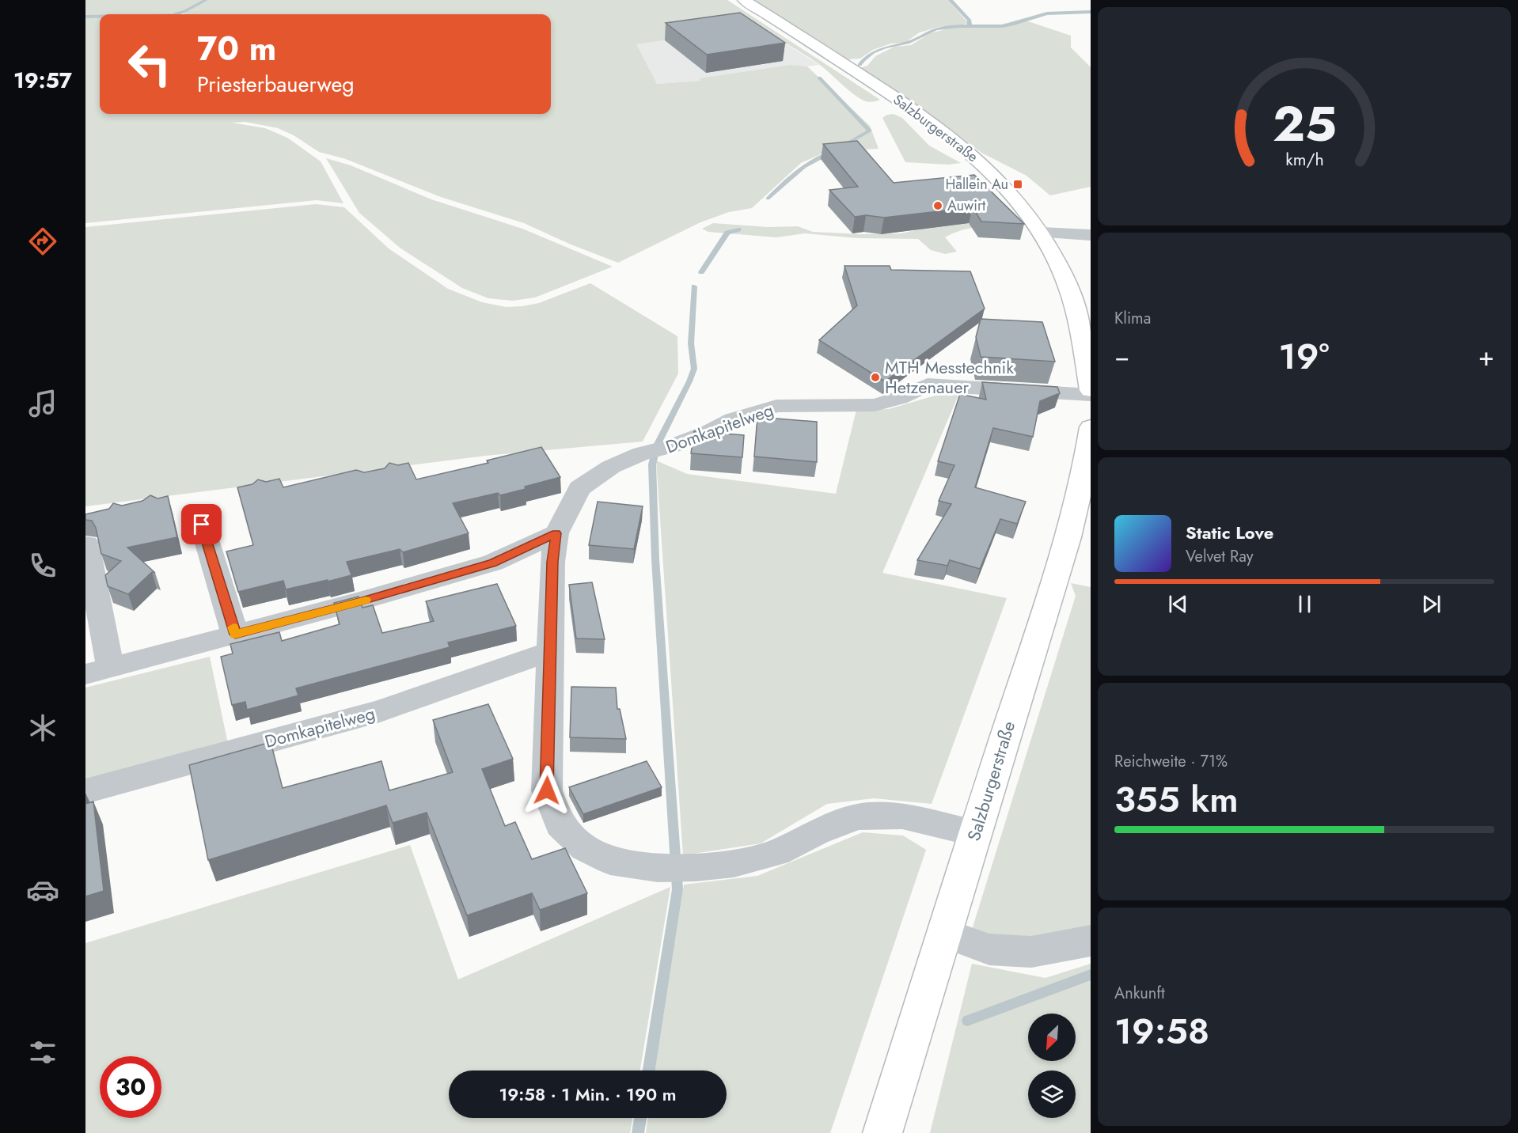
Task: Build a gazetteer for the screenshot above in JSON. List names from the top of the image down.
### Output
{
  "streets": {
    "main road": ["Salzburgerstraße"],
    "street": ["Domkapitelweg"]
  },
  "crossings": [
    ["Salzburgerstraße", "Domkapitelweg"]
  ],
  "places": {
    "transit": ["Hallein Au"],
    "other": ["Auwirt", "MTH Messtechnik Hetzenauer"]
  },
  "north": "bottom left",
  "page": {
    "tabs": "19:57",
    "turn": ["70 m", "Priesterbauerweg"],
    "tile": [
      "Klima",
      ["Reichweite · 71%", "355 km"],
      ["Ankunft", "19:58"]
    ],
    "heat": ["−", "19°", "+"],
    "song": ["Static Love", "Velvet Ray"],
    "limit": "30",
    "trip": "19:58 · 1 Min. · 190 m",
    "gauge": ["25", "km/h"]
  }
}
